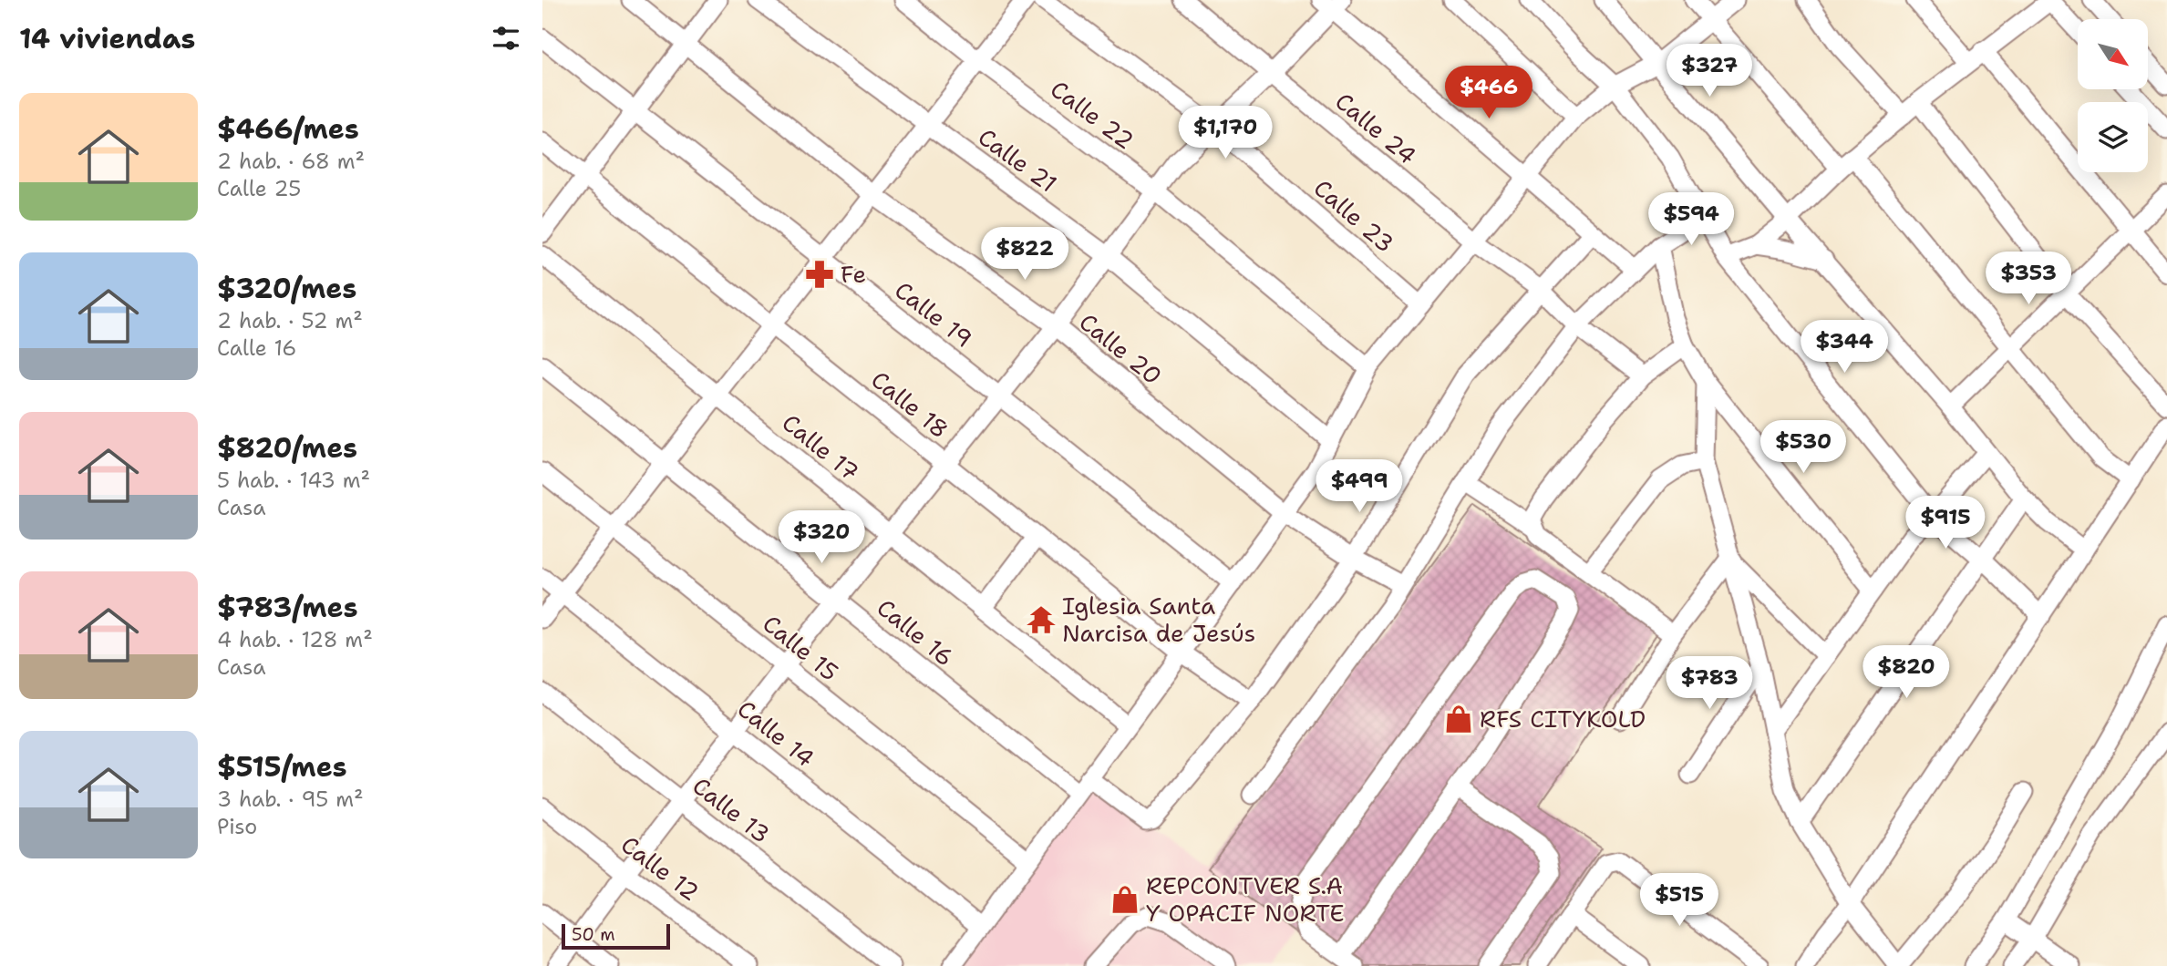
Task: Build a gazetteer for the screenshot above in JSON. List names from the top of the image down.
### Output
{
  "streets": {
    "street": [
      "Calle 22",
      "Calle 24",
      "Calle 21",
      "Calle 23",
      "Calle 19",
      "Calle 20",
      "Calle 18",
      "Calle 17",
      "Calle 16",
      "Calle 15",
      "Calle 14",
      "Calle 13",
      "Calle 12"
    ]
  },
  "places": {
    "pharmacy": ["Fe"],
    "temple": ["Iglesia Santa Narcisa de Jesús"],
    "shop": ["RFS CITYKOLD", "REPCONTVER S.A Y OPACIF NORTE"]
  },
  "scale_bar": "50 m",
  "north": "bottom right",
  "page": {
    "heading": "14 viviendas",
    "price": [
      "$327",
      "$466",
      "$1,170",
      "$594",
      "$822",
      "$353",
      "$344",
      "$530",
      "$499",
      "$915",
      "$320",
      "$820",
      "$783",
      "$515"
    ],
    "list": [
      {
        "name": "$466/mes",
        "note": "2 hab. · 68 m² · Calle 25"
      },
      {
        "name": "$320/mes",
        "note": "2 hab. · 52 m² · Calle 16"
      },
      {
        "name": "$820/mes",
        "note": "5 hab. · 143 m² · Casa"
      },
      {
        "name": "$783/mes",
        "note": "4 hab. · 128 m² · Casa"
      },
      {
        "name": "$515/mes",
        "note": "3 hab. · 95 m² · Piso"
      }
    ],
    "scale": "50 m"
  }
}
